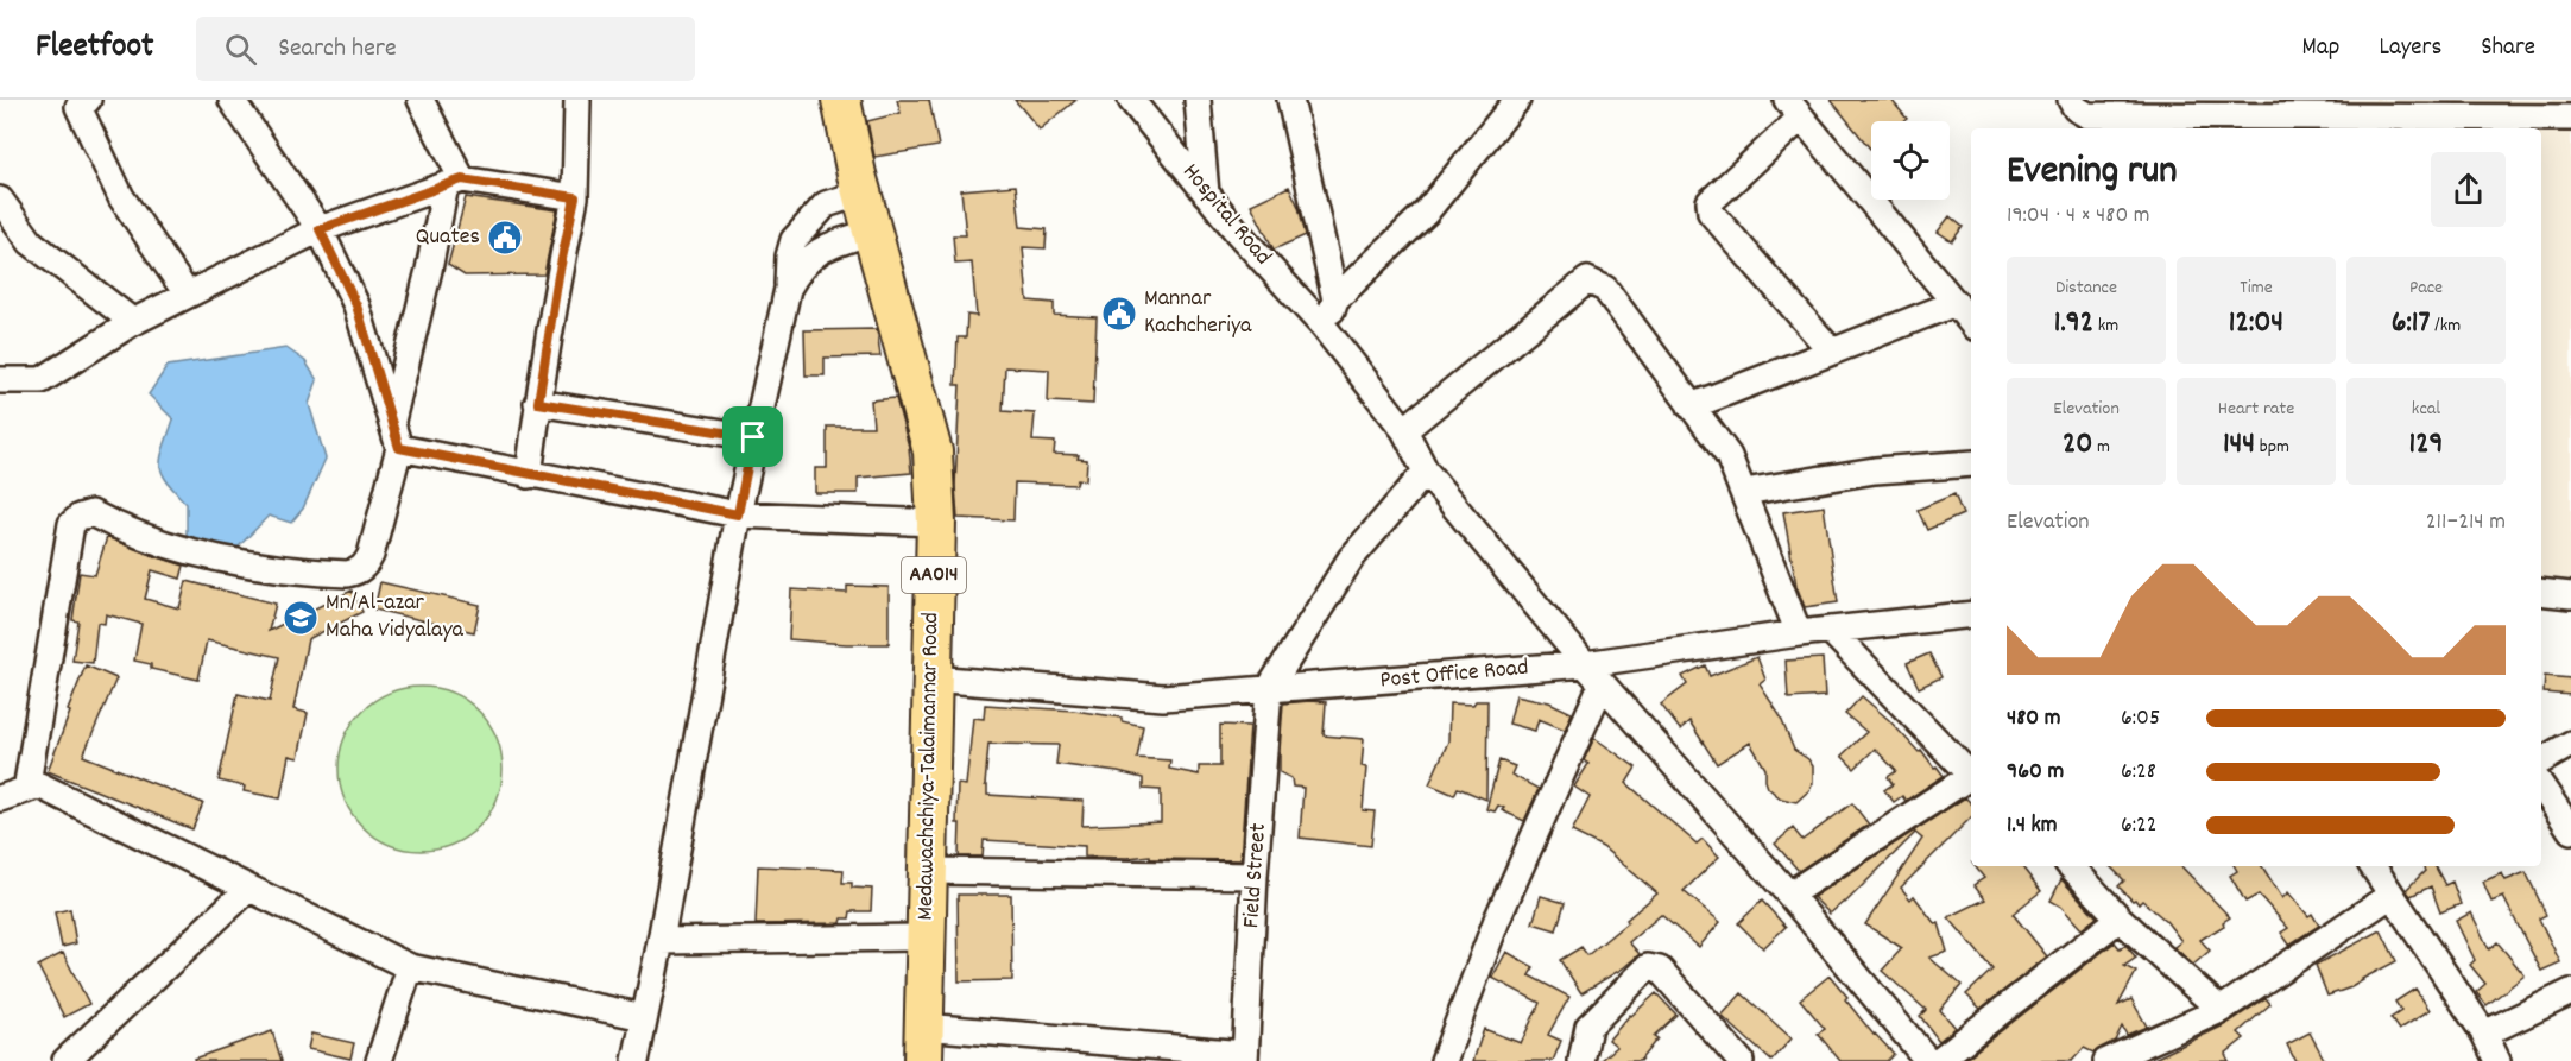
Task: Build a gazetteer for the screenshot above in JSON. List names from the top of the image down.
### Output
{
  "streets": {
    "highway": ["AA014", "Medawachchiya-Talaimannar Road"],
    "street": ["Hospital Road", "Post Office Road", "Field Street"]
  },
  "crossings": [
    ["Hospital Road", "Post Office Road"],
    ["Post Office Road", "Medawachchiya-Talaimannar Road"],
    ["Post Office Road", "Field Street"]
  ],
  "places": {
    "public building": ["Quates", "Mannar Kachcheriya"],
    "school or university": ["Mn/Al-azar Maha Vidyalaya"]
  },
  "page": {
    "header": "Fleetfoot",
    "search": "Search here",
    "nav": ["Map", "Layers", "Share"],
    "heading": ["Evening run", "19:04 · 4 × 480 m"],
    "stats": [
      ["Distance", "1.92 km"],
      ["Time", "12:04"],
      ["Pace", "6:17 /km"],
      ["Elevation", "20 m"],
      ["Heart rate", "144 bpm"],
      ["kcal", "129"]
    ],
    "chart": ["Elevation", "211–214 m"],
    "list": [
      {
        "name": "480 m",
        "note": "6:05"
      },
      {
        "name": "960 m",
        "note": "6:28"
      },
      {
        "name": "1.4 km",
        "note": "6:22"
      }
    ]
  }
}
